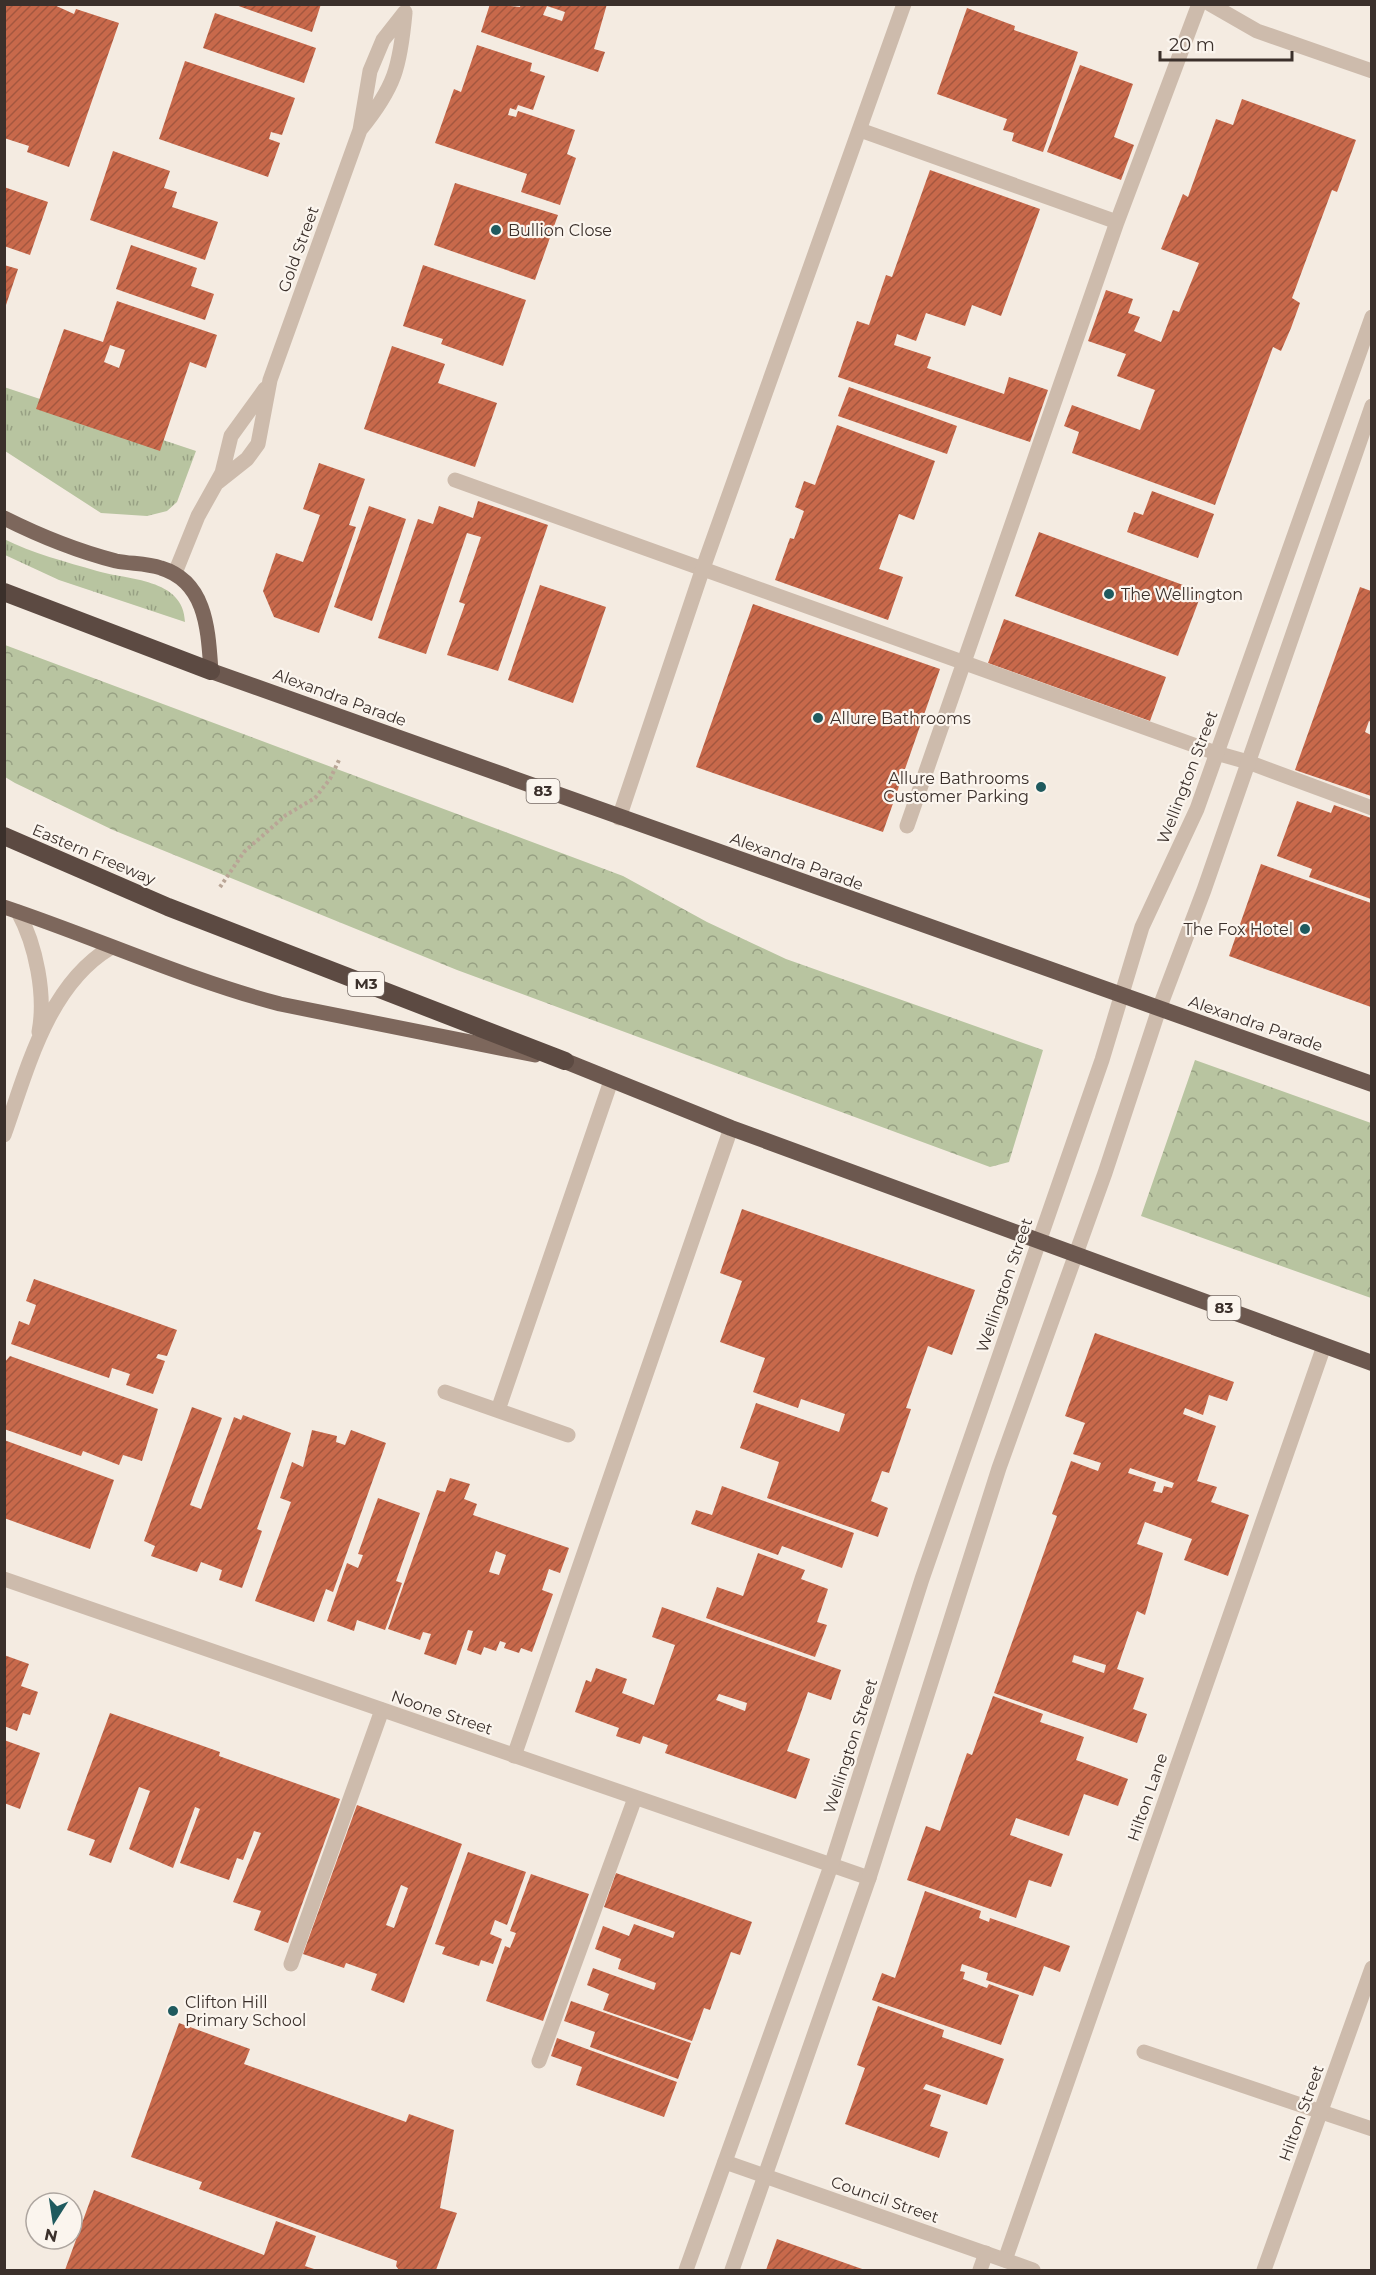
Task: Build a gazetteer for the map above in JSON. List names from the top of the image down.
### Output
{
  "streets": {
    "highway": [
      "Alexandra Parade",
      "83",
      "Eastern Freeway",
      "M3"
    ],
    "street": [
      "Gold Street",
      "Wellington Street",
      "Noone Street",
      "Hilton Lane",
      "Hilton Street",
      "Council Street"
    ]
  },
  "crossings": [
    ["Alexandra Parade", "Wellington Street"],
    ["Wellington Street", "83"],
    ["Wellington Street", "Noone Street"],
    ["Wellington Street", "Council Street"],
    ["83", "Eastern Freeway"],
    ["83", "Hilton Lane"],
    ["Hilton Lane", "Council Street"]
  ],
  "places": [
    "Bullion Close",
    "The Wellington",
    "Allure Bathrooms",
    "Allure Bathrooms Customer Parking",
    "The Fox Hotel",
    "Clifton Hill Primary School"
  ],
  "scale_bar": "20 m",
  "north": "bottom"
}
